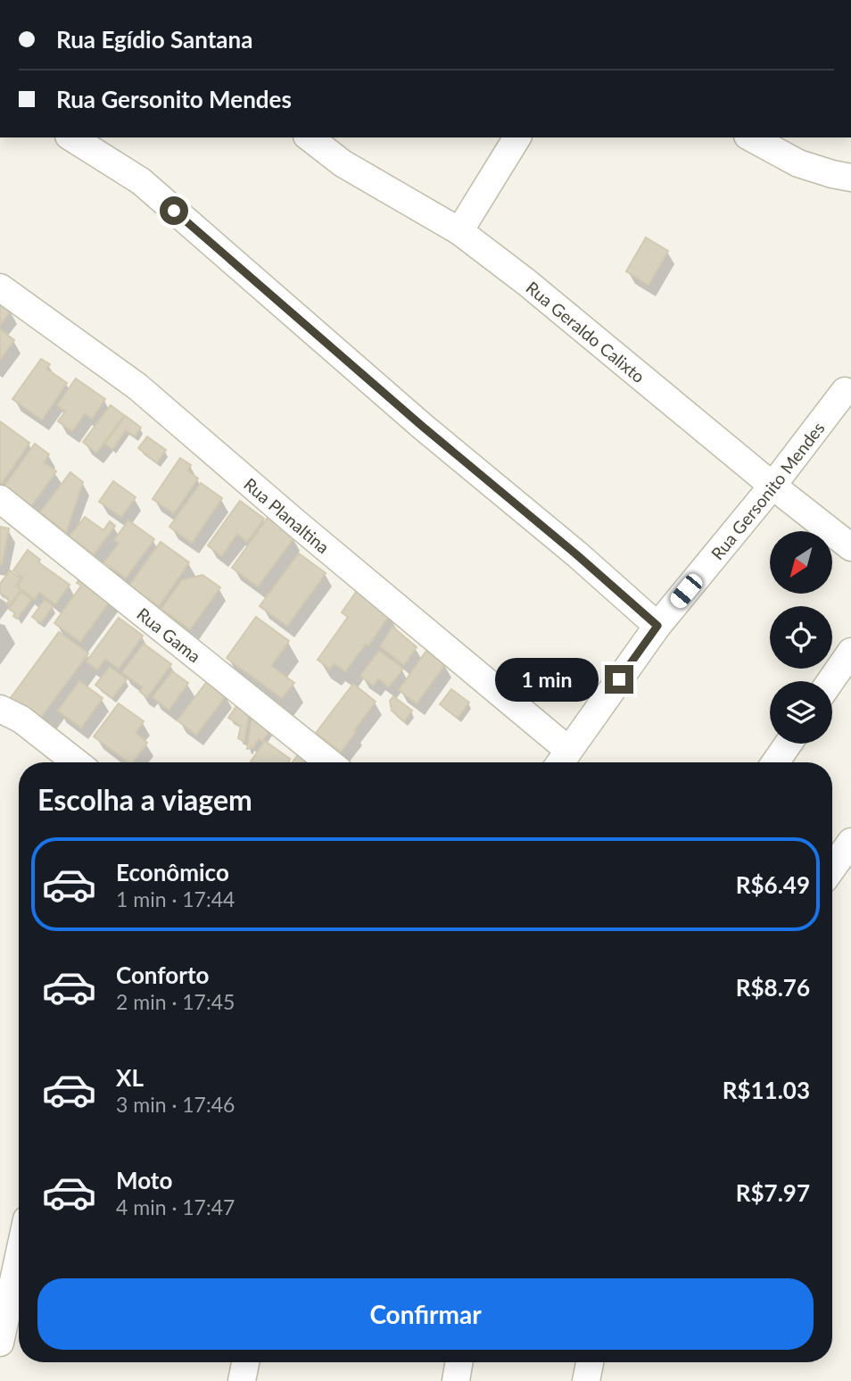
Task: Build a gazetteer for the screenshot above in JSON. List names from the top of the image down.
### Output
{
  "streets": {
    "street": [
      "Rua Geraldo Calixto",
      "Rua Gersonito Mendes",
      "Rua Planaltina",
      "Rua Gama"
    ]
  },
  "crossings": [
    ["Rua Geraldo Calixto", "Rua Gersonito Mendes"],
    ["Rua Gersonito Mendes", "Rua Planaltina"]
  ],
  "north": "bottom left",
  "page": {
    "banner": ["Rua Egídio Santana", "Rua Gersonito Mendes"],
    "bubble": "1 min",
    "heading": "Escolha a viagem",
    "list": [
      {
        "name": "Econômico",
        "note": "1 min · 17:44",
        "value": "R$6.49"
      },
      {
        "name": "Conforto",
        "note": "2 min · 17:45",
        "value": "R$8.76"
      },
      {
        "name": "XL",
        "note": "3 min · 17:46",
        "value": "R$11.03"
      },
      {
        "name": "Moto",
        "note": "4 min · 17:47",
        "value": "R$7.97"
      }
    ],
    "buttons": "Confirmar"
  }
}
